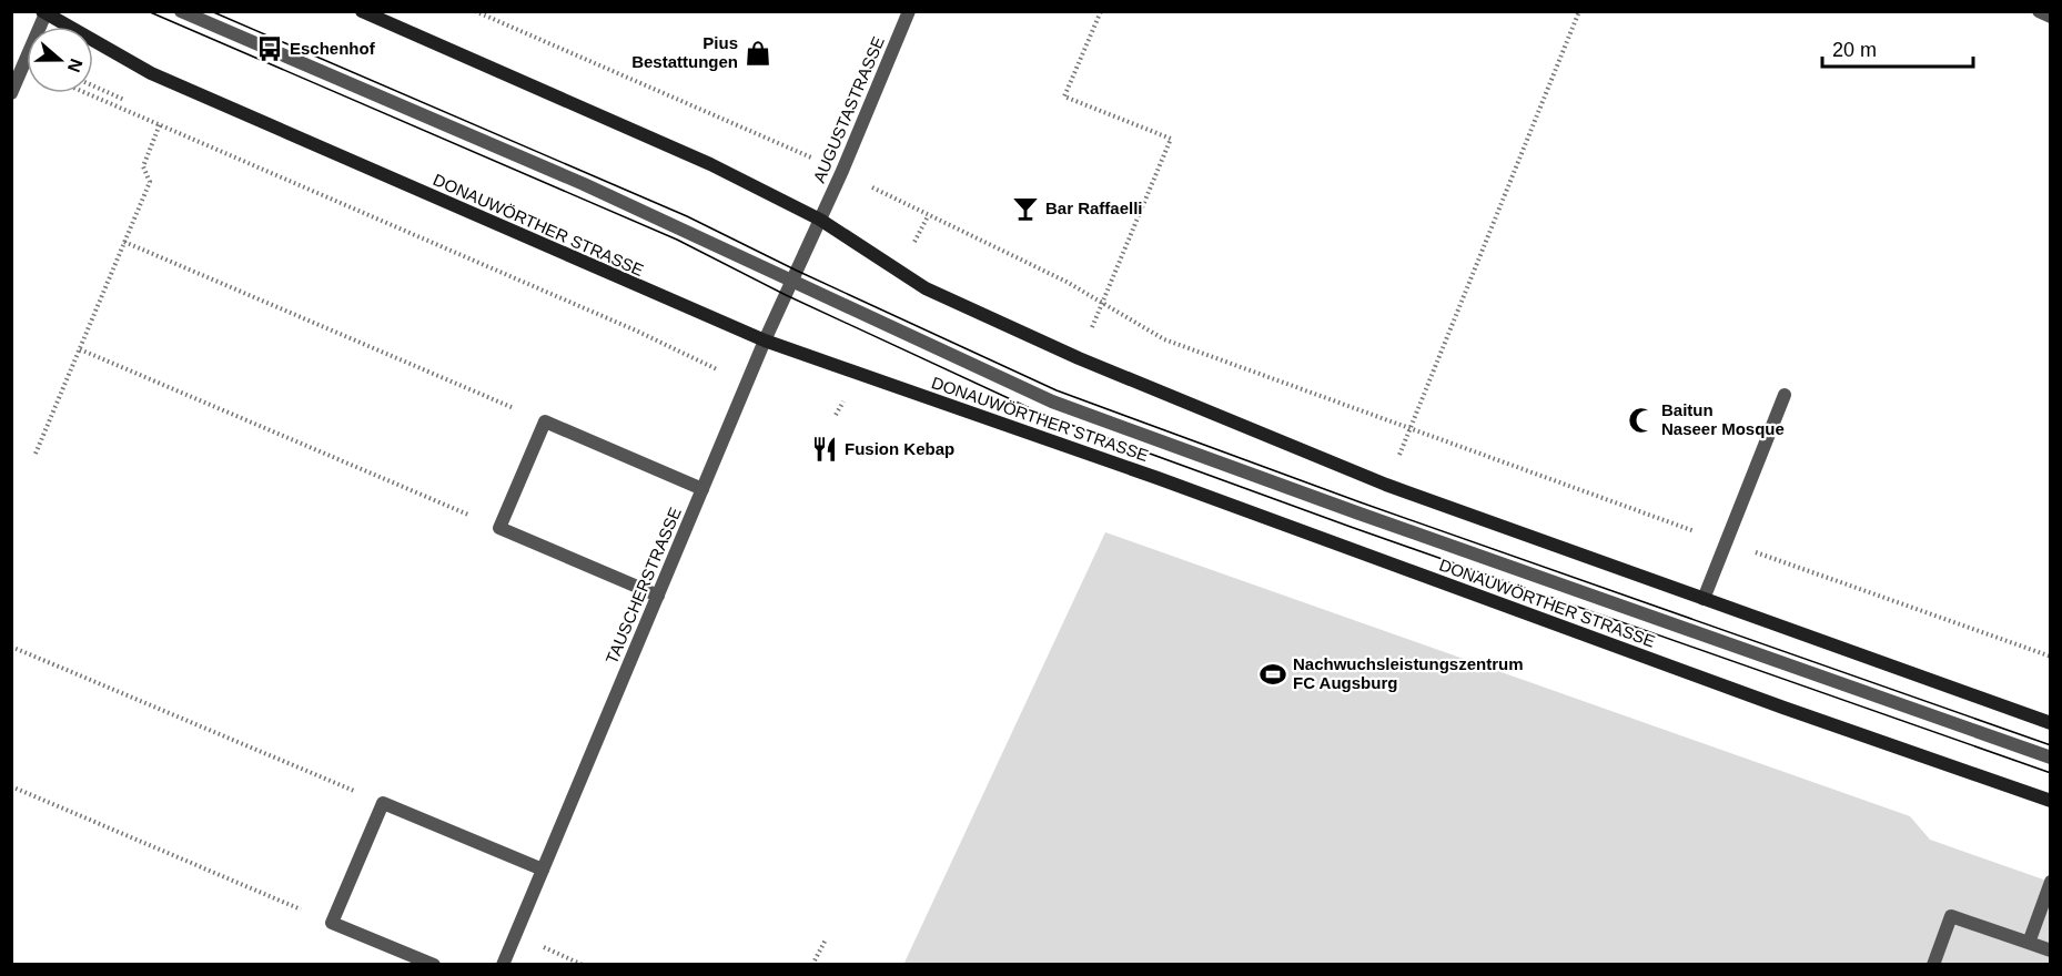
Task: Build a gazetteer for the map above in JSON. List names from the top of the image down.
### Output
{
  "streets": {
    "main road": ["DONAUWÖRTHER STRASSE"],
    "street": ["AUGUSTASTRASSE", "TAUSCHERSTRASSE"]
  },
  "crossings": [
    ["AUGUSTASTRASSE", "TAUSCHERSTRASSE"],
    ["DONAUWÖRTHER STRASSE", "TAUSCHERSTRASSE"]
  ],
  "places": {
    "bus stop": ["Eschenhof"],
    "shop": ["Pius Bestattungen"],
    "bar": ["Bar Raffaelli"],
    "mosque": ["Baitun Naseer Mosque"],
    "restaurant": ["Fusion Kebap"],
    "sports": ["Nachwuchsleistungszentrum FC Augsburg"]
  },
  "scale_bar": "20 m",
  "north": "right"
}
